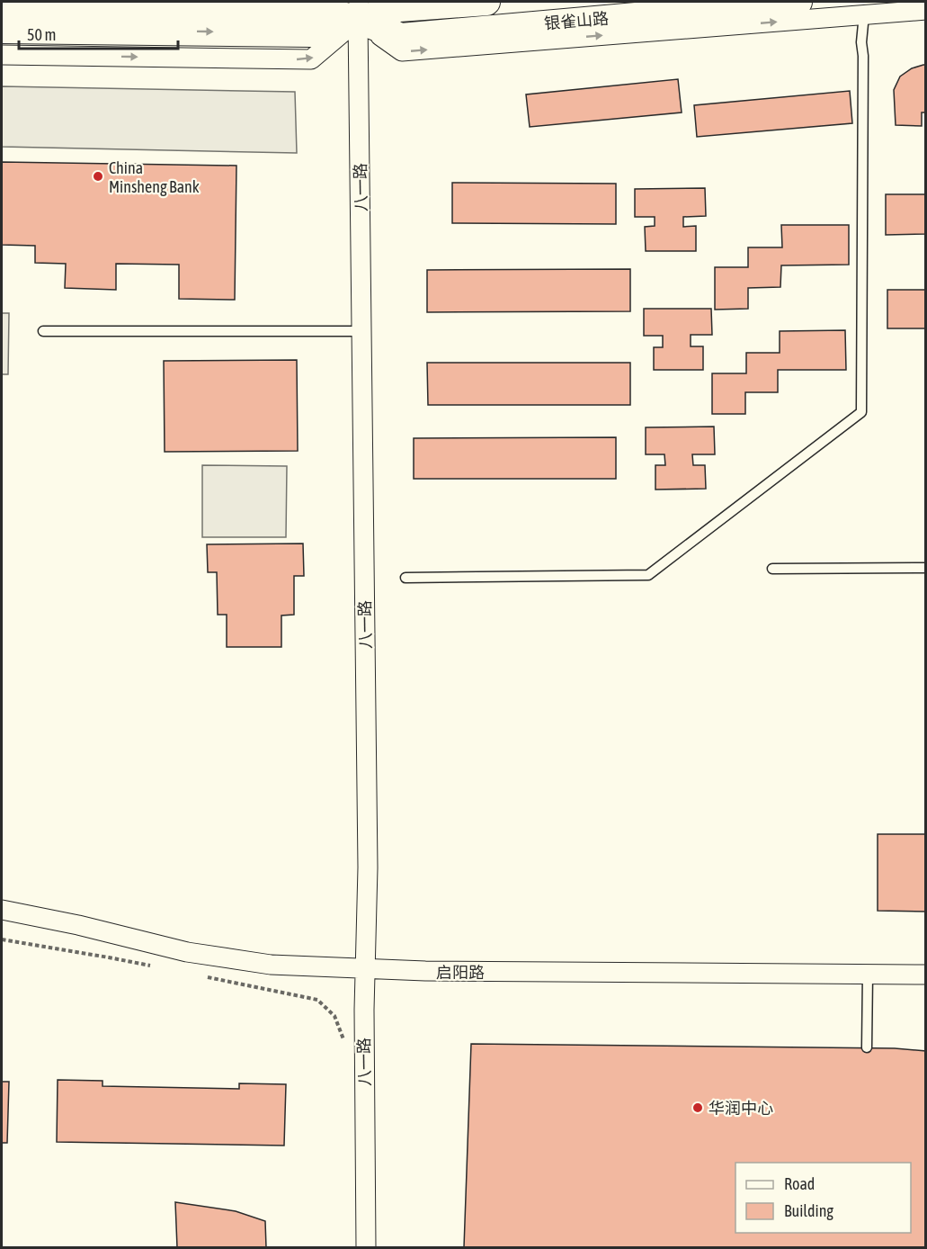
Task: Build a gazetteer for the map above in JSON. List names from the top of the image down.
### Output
{
  "streets": {
    "main road": ["银雀山路"],
    "street": ["八一路", "启阳路"]
  },
  "crossings": [
    ["银雀山路", "八一路"],
    ["八一路", "启阳路"]
  ],
  "places": ["China Minsheng Bank", "华润中心"],
  "legend": ["Road", "Building"],
  "scale_bar": "50 m"
}
